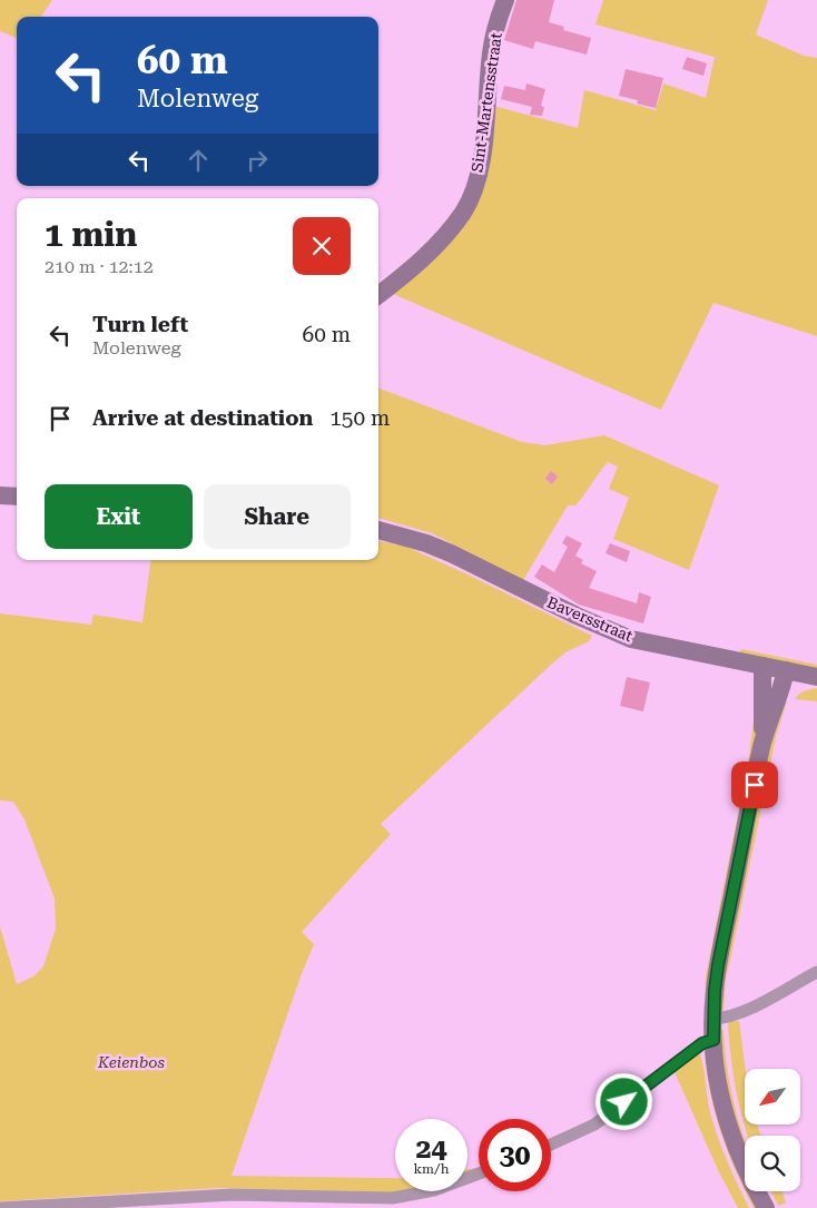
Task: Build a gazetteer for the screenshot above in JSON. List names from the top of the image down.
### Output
{
  "streets": {
    "main road": ["Sint-Martensstraat", "Baversstraat"]
  },
  "parks": ["Keienbos"],
  "north": "bottom left",
  "page": {
    "turn": ["60 m", "Molenweg"],
    "heading": ["1 min", "210 m · 12:12"],
    "list": [
      {
        "name": "Turn left",
        "note": "Molenweg",
        "value": "60 m"
      },
      {
        "name": "Arrive at destination",
        "value": "150 m"
      }
    ],
    "buttons": ["Exit", "Share"],
    "speed": "24 km/h",
    "limit": "30"
  }
}
